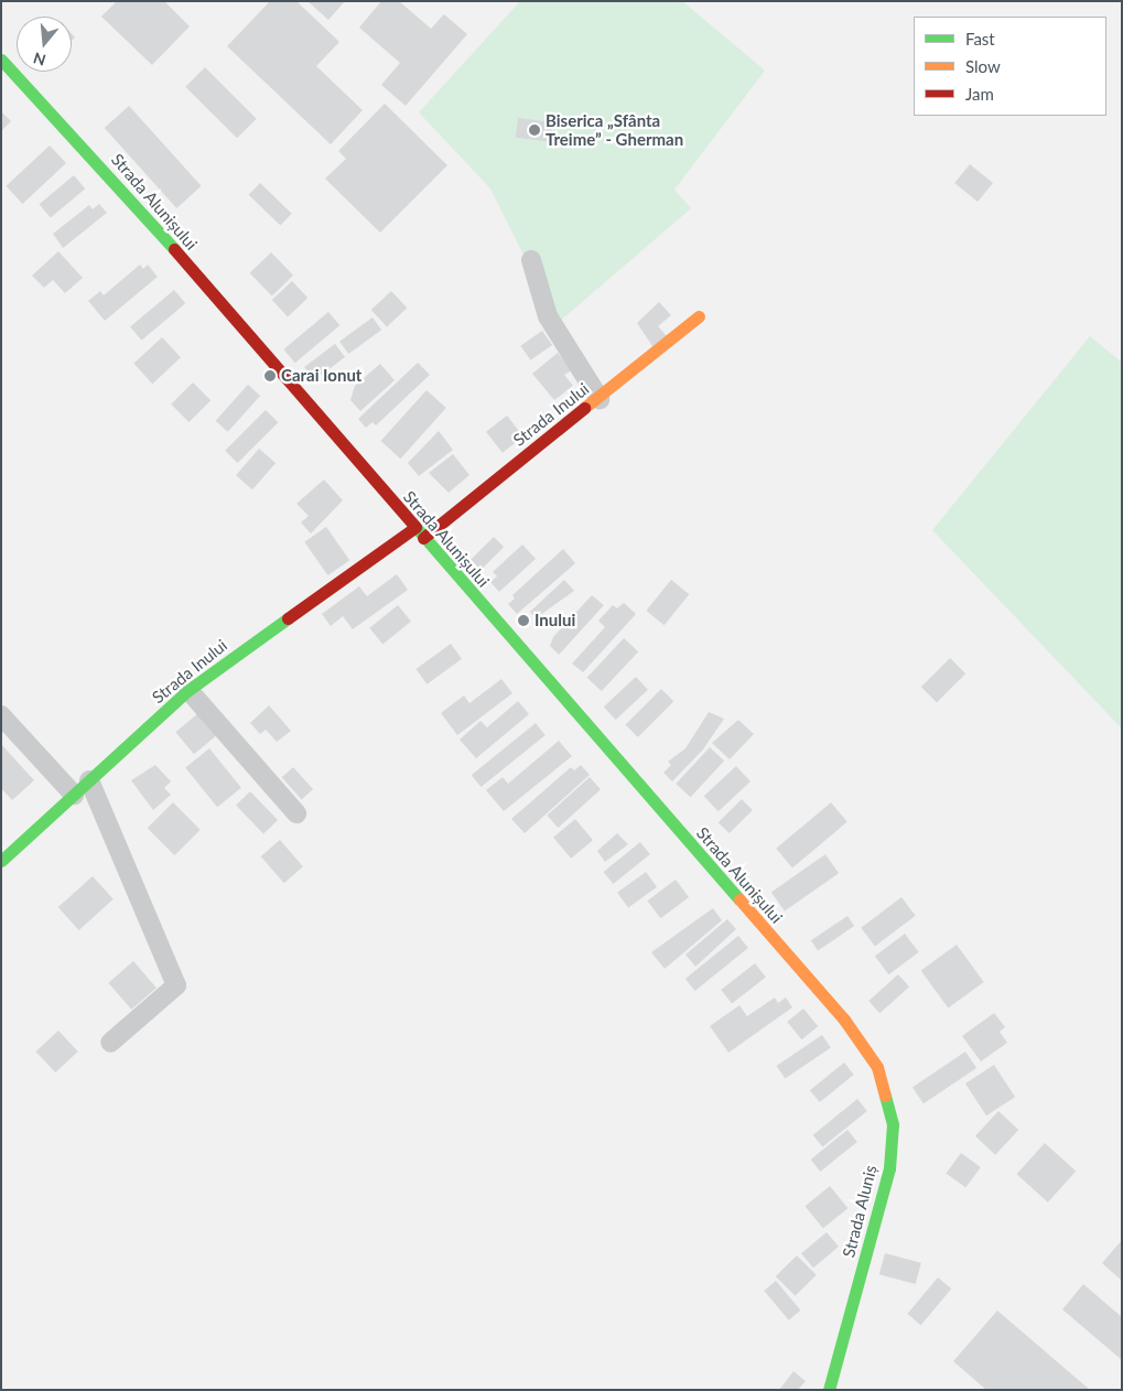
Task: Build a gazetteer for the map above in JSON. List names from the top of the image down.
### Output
{
  "streets": {
    "main road": ["Strada Alunișului", "Strada Inului", "Strada Aluniș"]
  },
  "crossings": [
    ["Strada Alunișului", "Strada Inului"],
    ["Strada Alunișului", "Strada Aluniș"]
  ],
  "places": ["Biserica „Sfânta Treime” - Gherman", "Carai Ionut", "Inului"],
  "legend": ["Fast", "Slow", "Jam"],
  "north": "bottom"
}
